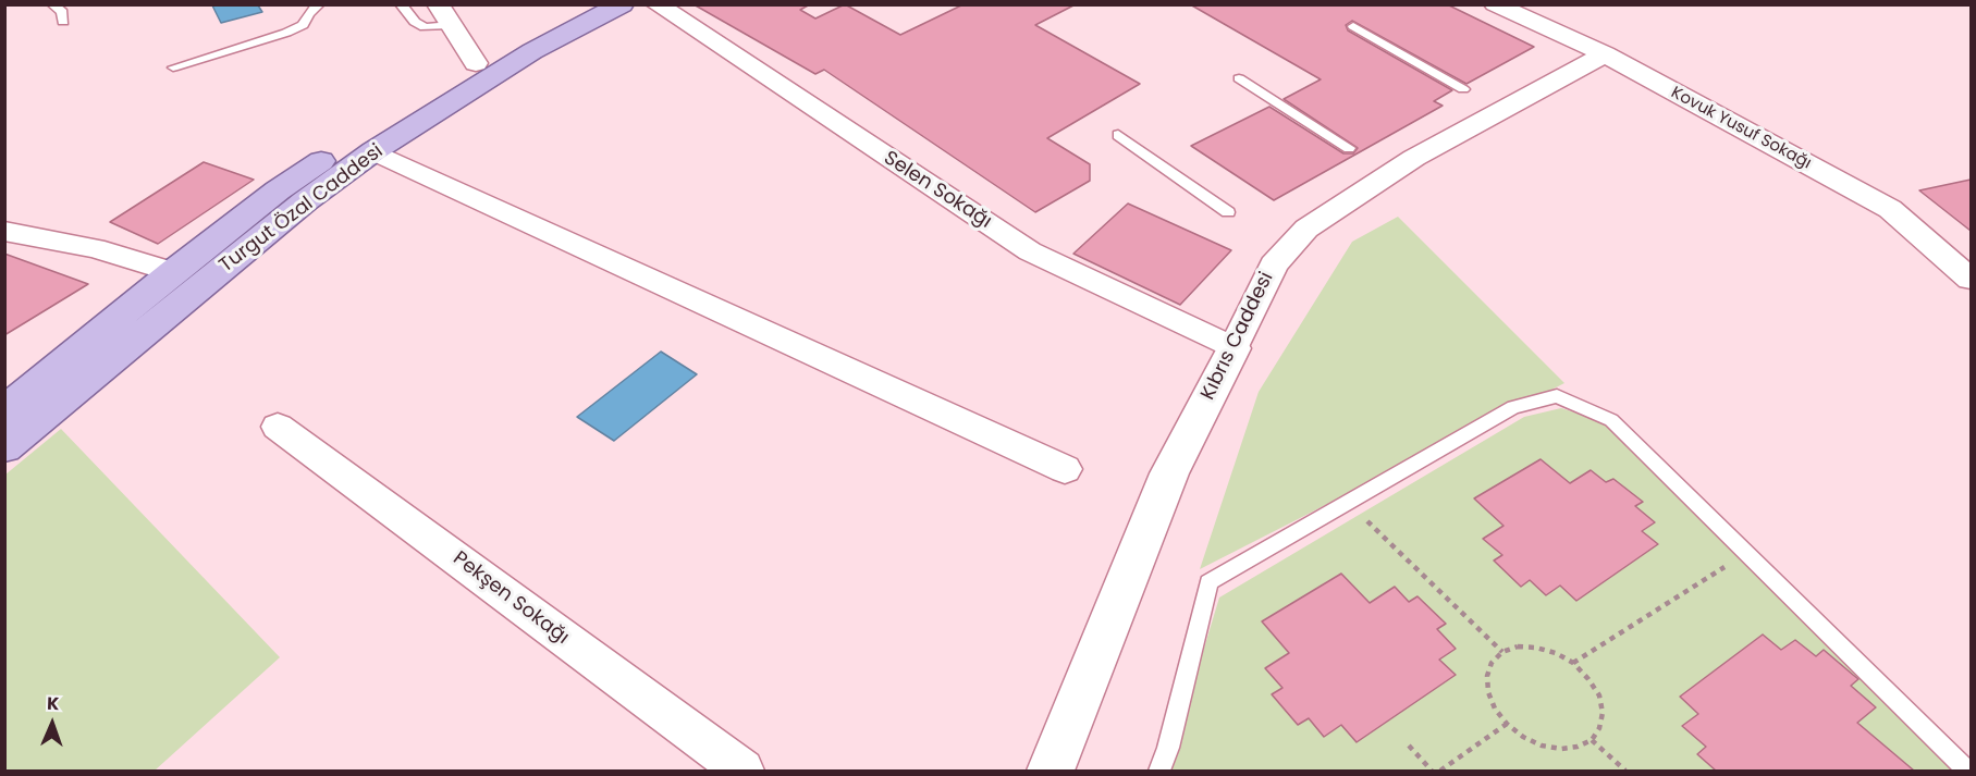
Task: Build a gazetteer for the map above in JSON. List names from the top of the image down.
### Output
{
  "streets": {
    "main road": ["Turgut Özal Caddesi"],
    "street": [
      "Kovuk Yusuf Sokağı",
      "Selen Sokağı",
      "Kıbrıs Caddesi",
      "Pekşen Sokağı"
    ]
  },
  "crossings": [
    ["Kovuk Yusuf Sokağı", "Kıbrıs Caddesi"],
    ["Selen Sokağı", "Kıbrıs Caddesi"]
  ],
  "north": "top"
}
